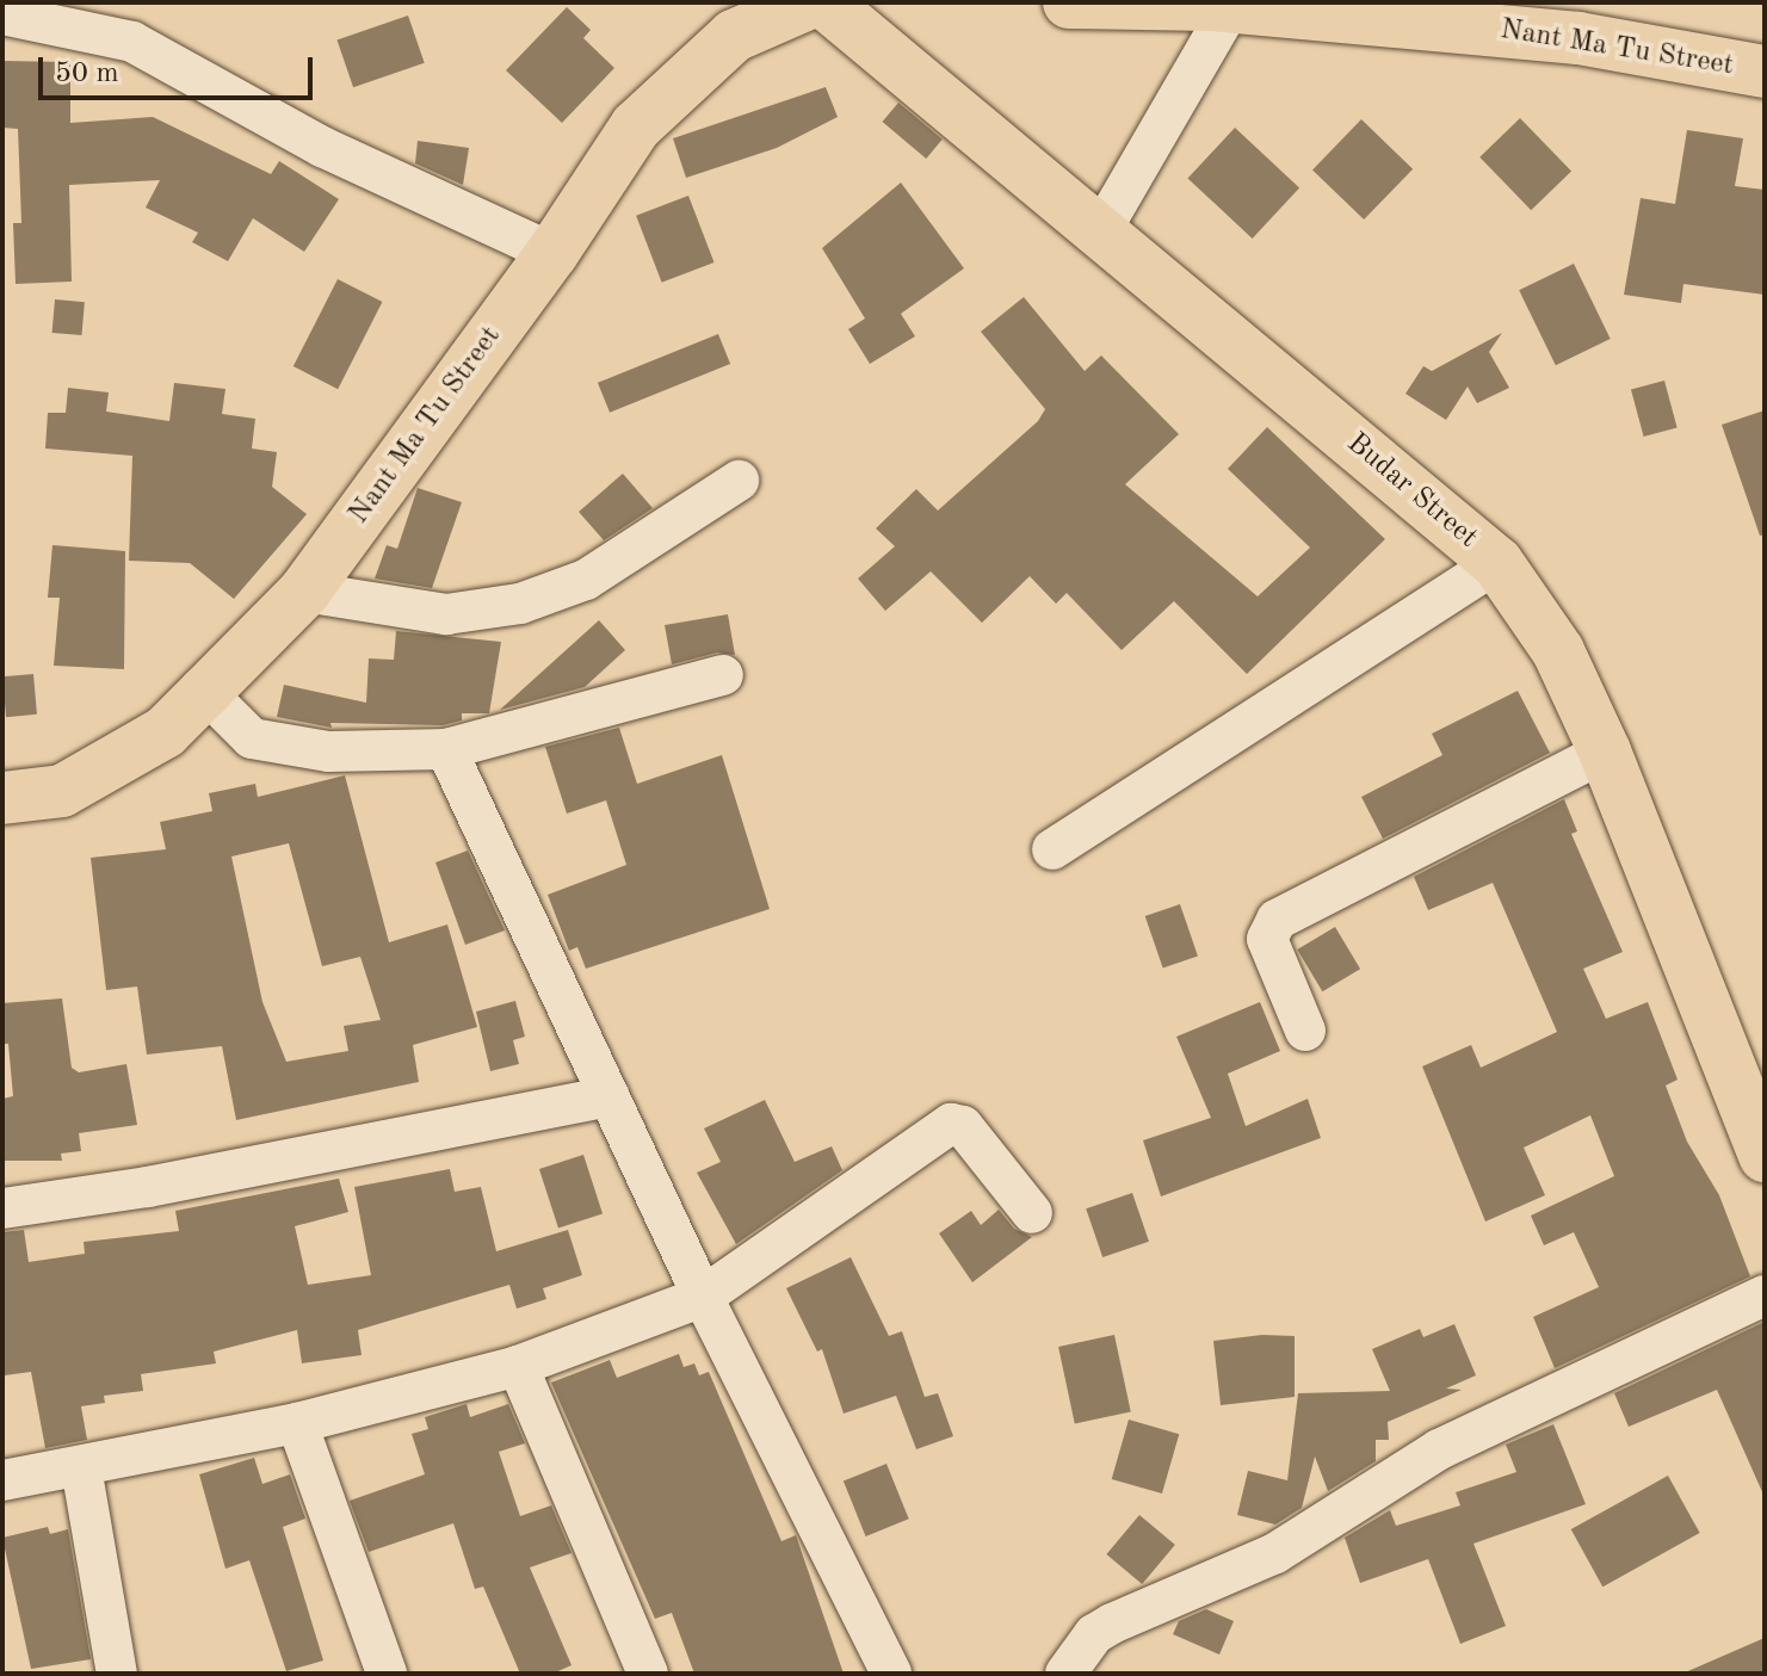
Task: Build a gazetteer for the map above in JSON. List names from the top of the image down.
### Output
{
  "streets": {
    "main road": ["Nant Ma Tu Street", "Budar Street"]
  },
  "scale_bar": "50 m"
}
